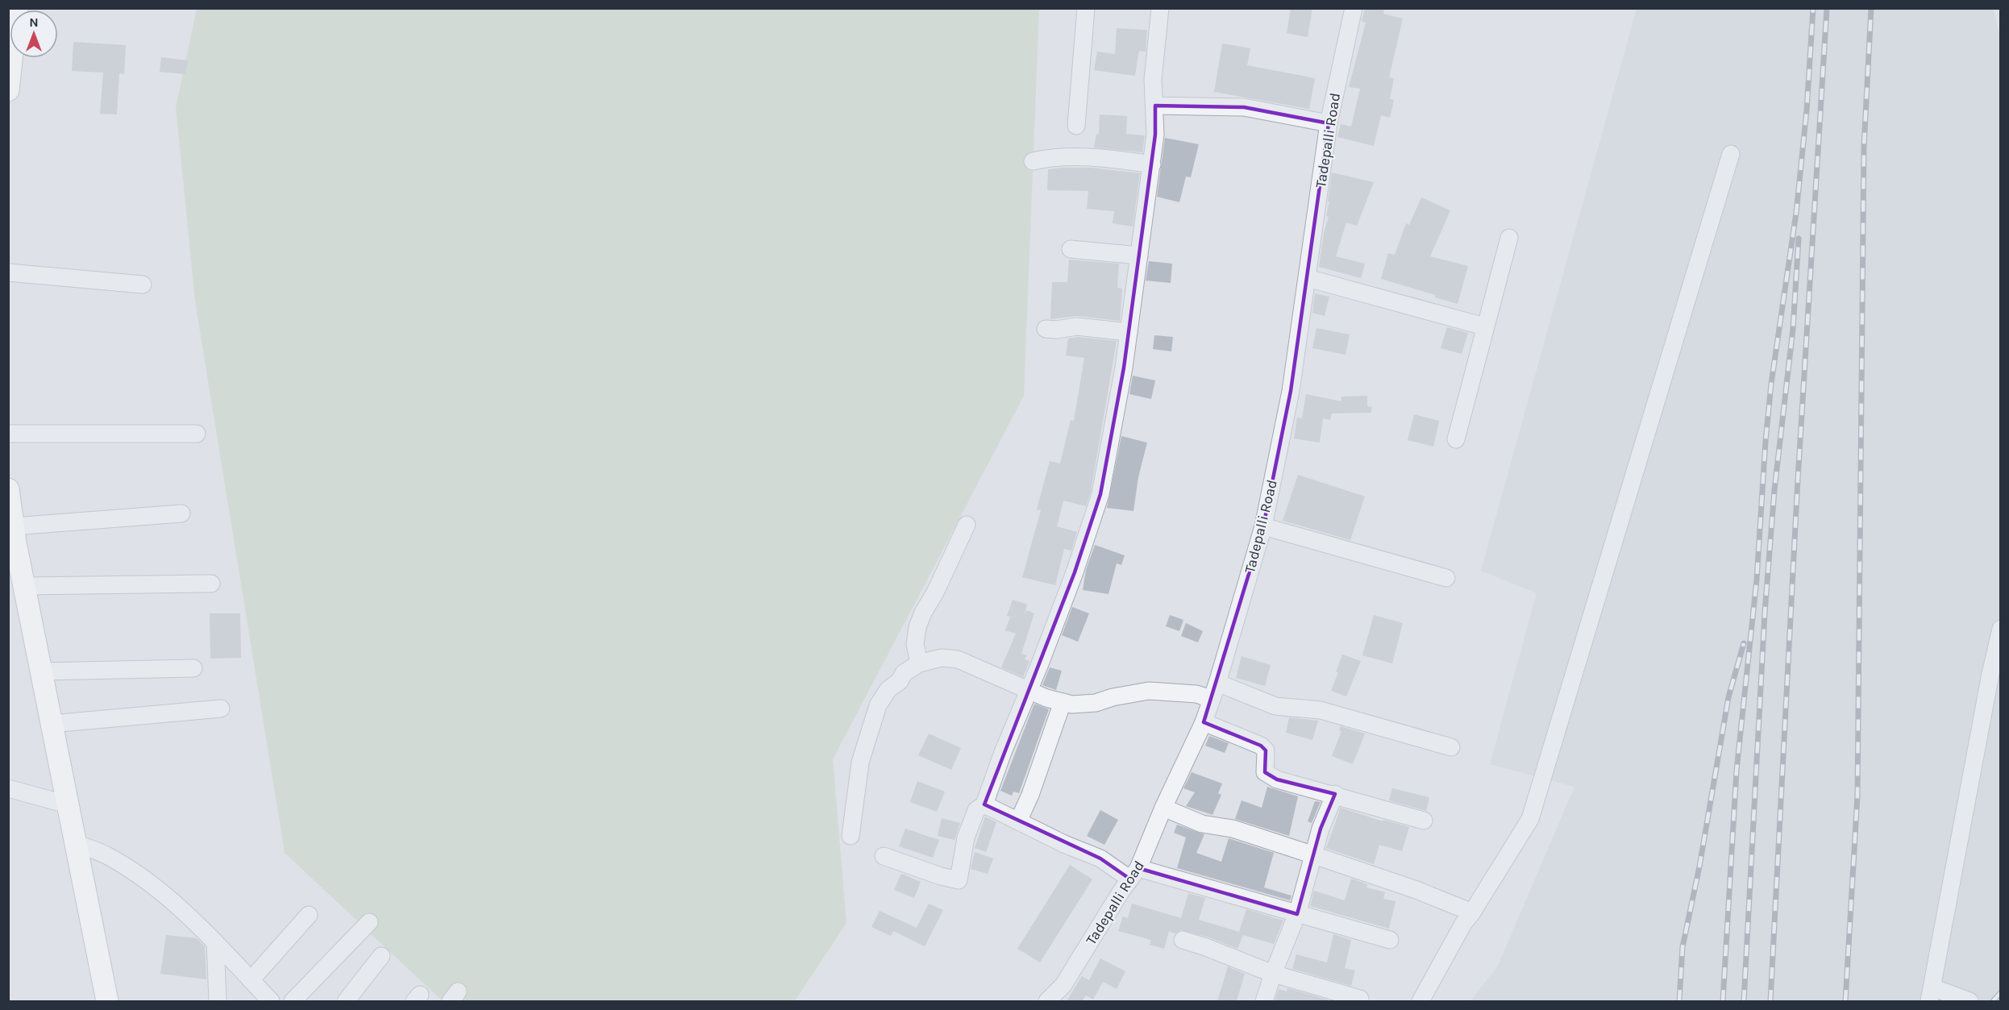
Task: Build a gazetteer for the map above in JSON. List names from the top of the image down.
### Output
{
  "streets": {
    "street": ["Tadepalli Road"]
  },
  "north": "top"
}
